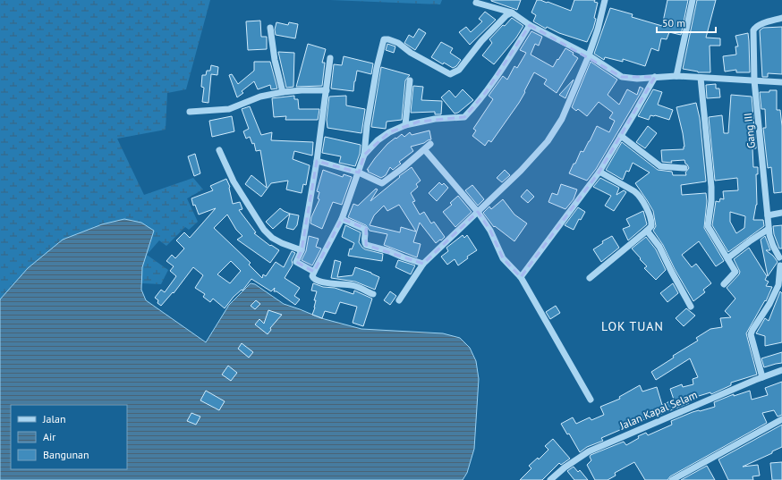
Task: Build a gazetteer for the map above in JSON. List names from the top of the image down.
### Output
{
  "streets": {
    "street": ["Gang III", "Jalan Kapal Selam"]
  },
  "districts": ["LOK TUAN"],
  "legend": ["Jalan", "Air", "Bangunan"],
  "scale_bar": "50 m"
}
